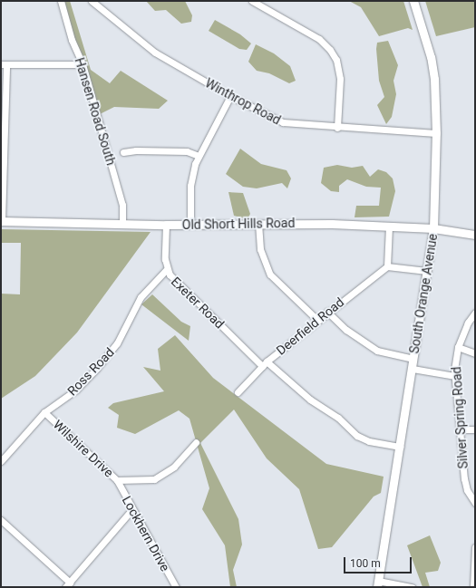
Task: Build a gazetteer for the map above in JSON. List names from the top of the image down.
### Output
{
  "streets": {
    "main road": ["Old Short Hills Road", "South Orange Avenue"],
    "street": [
      "Winthrop Road",
      "Hansen Road South",
      "Exeter Road",
      "Deerfield Road",
      "Ross Road",
      "Silver Spring Road",
      "Wilshire Drive",
      "Lockhern Drive"
    ]
  },
  "crossings": [
    ["Winthrop Road", "South Orange Avenue"],
    ["Hansen Road South", "Old Short Hills Road"],
    ["Old Short Hills Road", "South Orange Avenue"],
    ["Old Short Hills Road", "Exeter Road"],
    ["South Orange Avenue", "Exeter Road"],
    ["Exeter Road", "Deerfield Road"],
    ["Exeter Road", "Ross Road"],
    ["Ross Road", "Wilshire Drive"],
    ["Wilshire Drive", "Lockhern Drive"]
  ],
  "scale_bar": "100 m"
}
